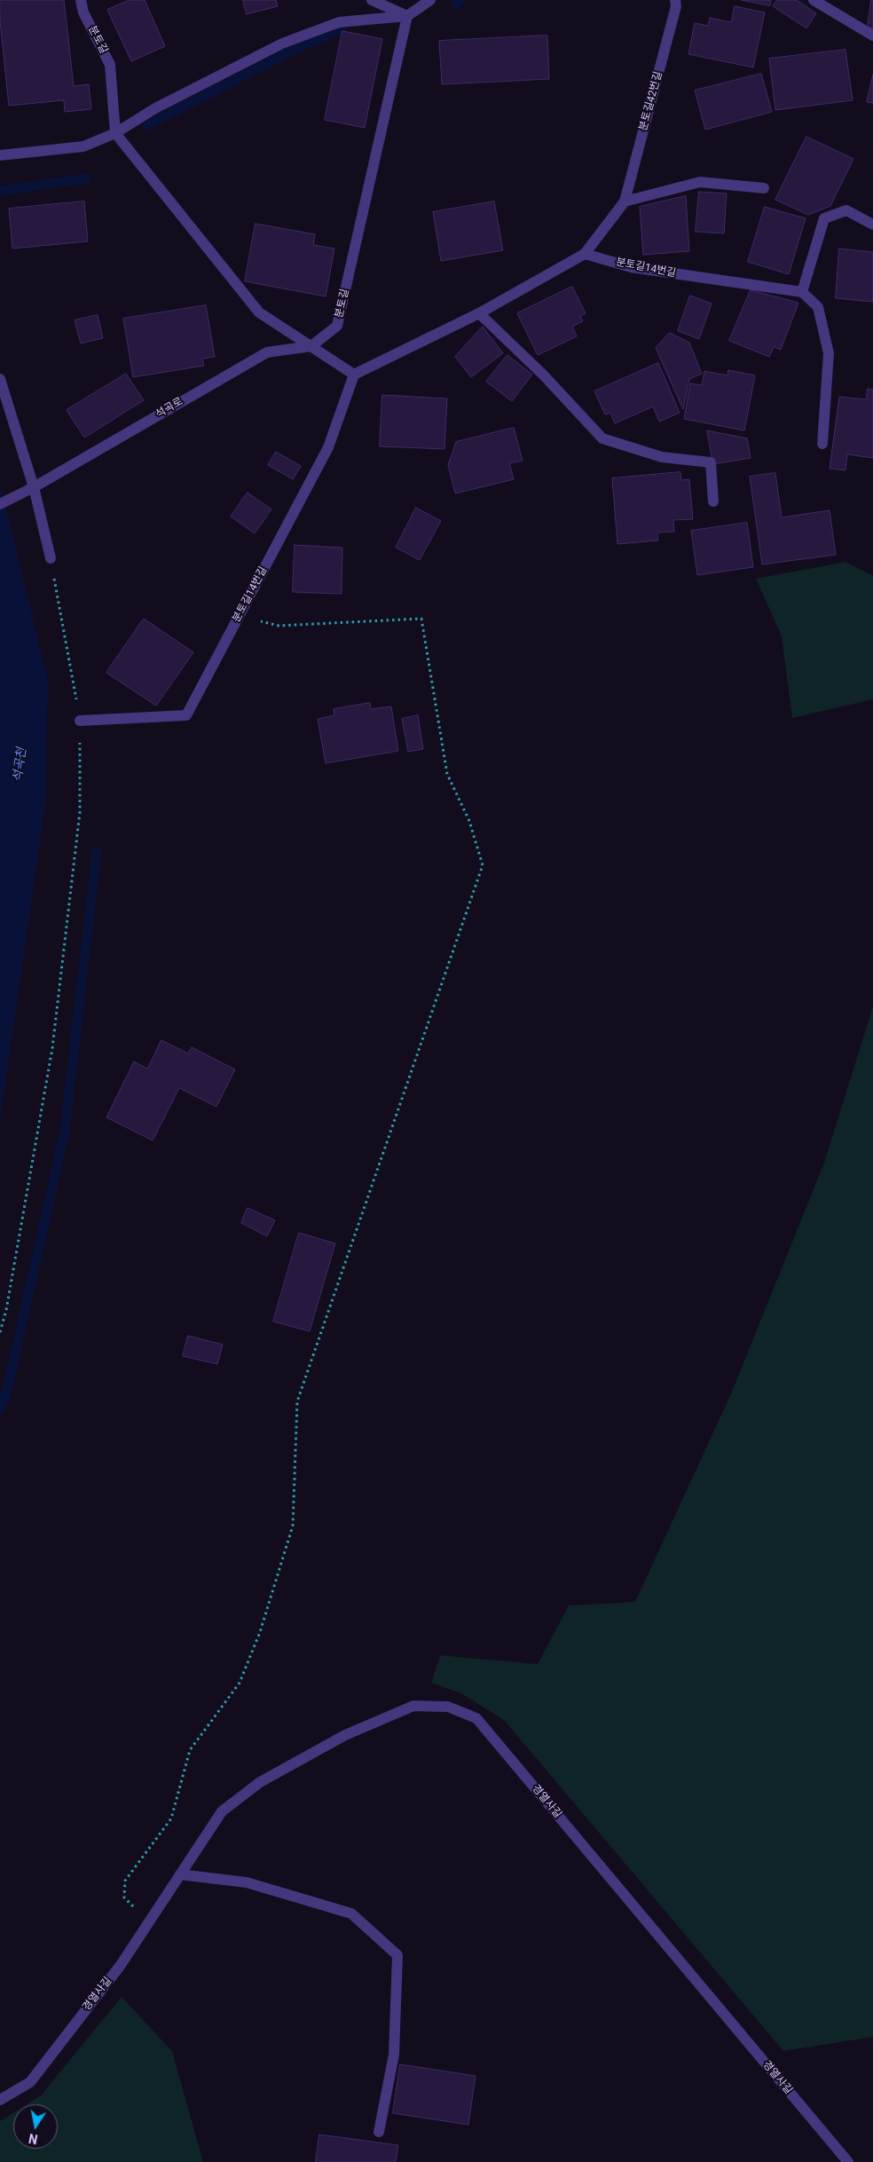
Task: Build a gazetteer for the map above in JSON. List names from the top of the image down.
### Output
{
  "streets": {
    "street": [
      "분토길",
      "분토길42번길",
      "분토길14번길",
      "석곡로",
      "경열사길"
    ]
  },
  "crossings": [
    ["분토길", "석곡로"],
    ["분토길42번길", "분토길14번길"]
  ],
  "water": ["석곡천"],
  "north": "bottom"
}
